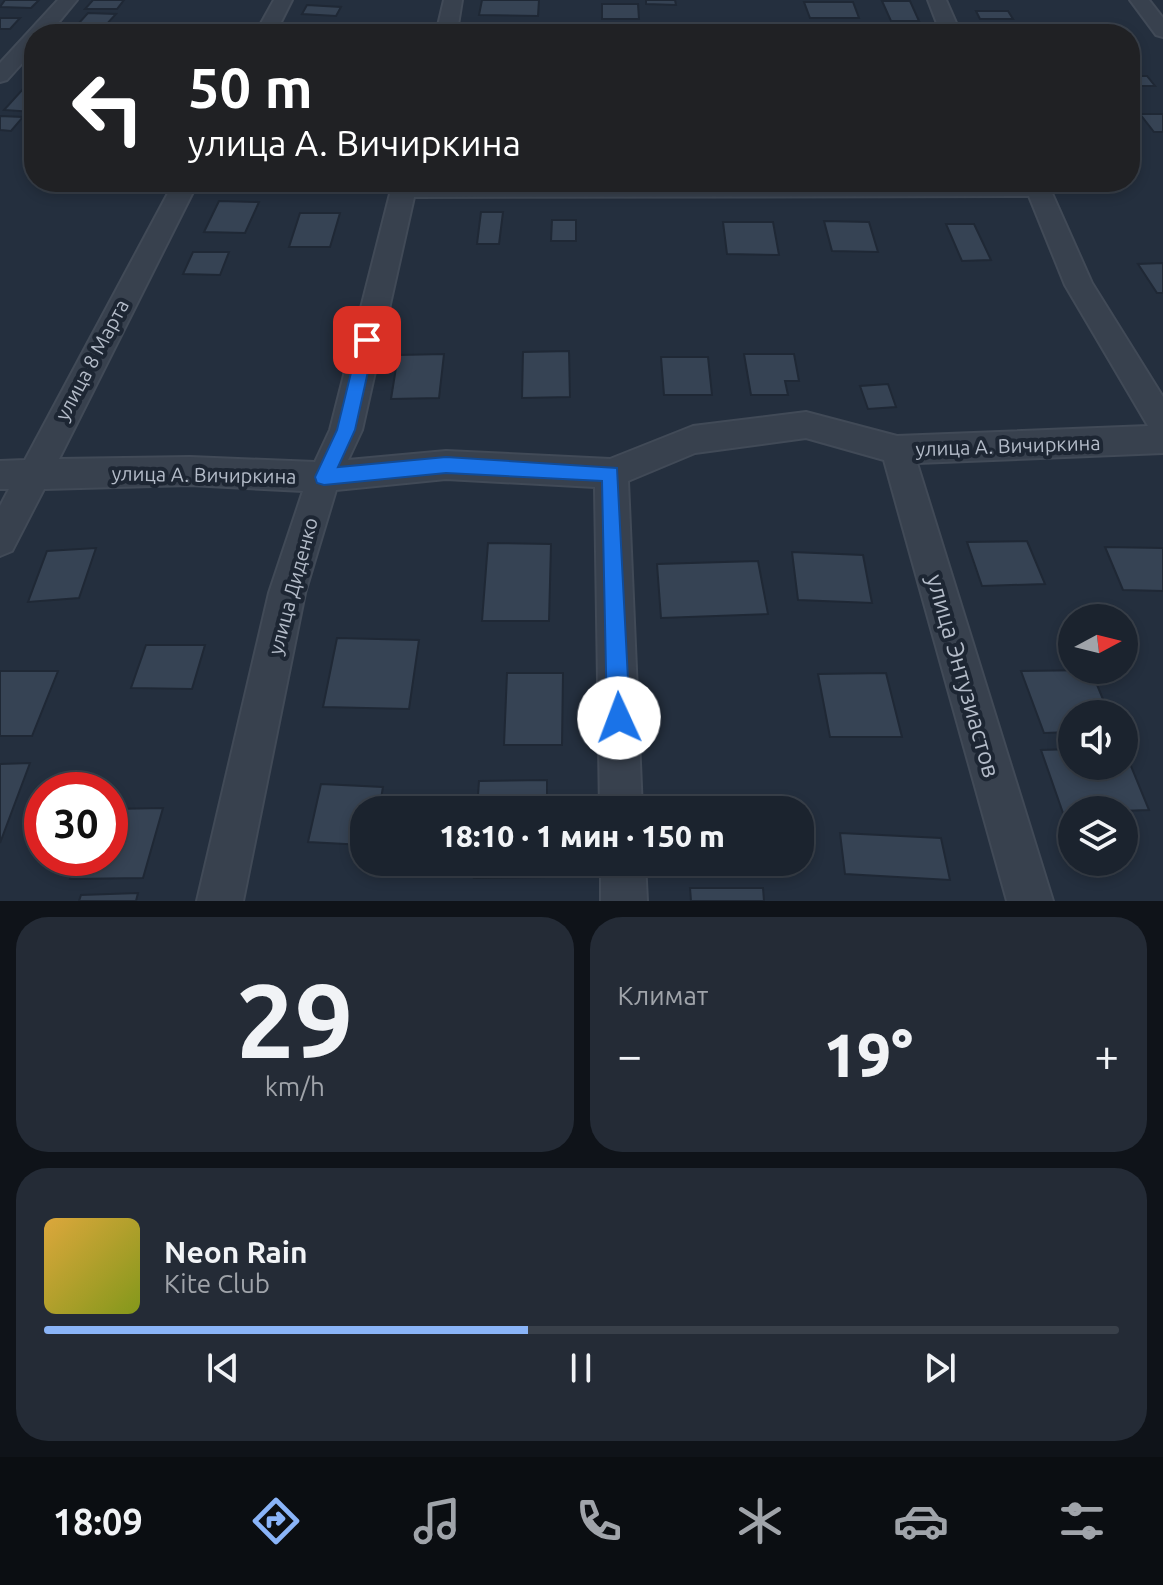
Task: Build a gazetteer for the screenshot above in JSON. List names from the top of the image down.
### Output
{
  "streets": {
    "street": [
      "улица 8 Марта",
      "улица А. Вичиркина",
      "улица Диденко",
      "улица Энтузиастов"
    ]
  },
  "crossings": [
    ["улица 8 Марта", "улица А. Вичиркина"],
    ["улица А. Вичиркина", "улица Диденко"],
    ["улица А. Вичиркина", "улица Энтузиастов"]
  ],
  "north": "right",
  "page": {
    "turn": ["50 m", "улица А. Вичиркина"],
    "limit": "30",
    "trip": "18:10 · 1 мин · 150 m",
    "tile": [
      ["29", "km/h"],
      "Климат"
    ],
    "heat": ["−", "19°", "+"],
    "song": ["Neon Rain", "Kite Club"],
    "tabs": "18:09"
  }
}
